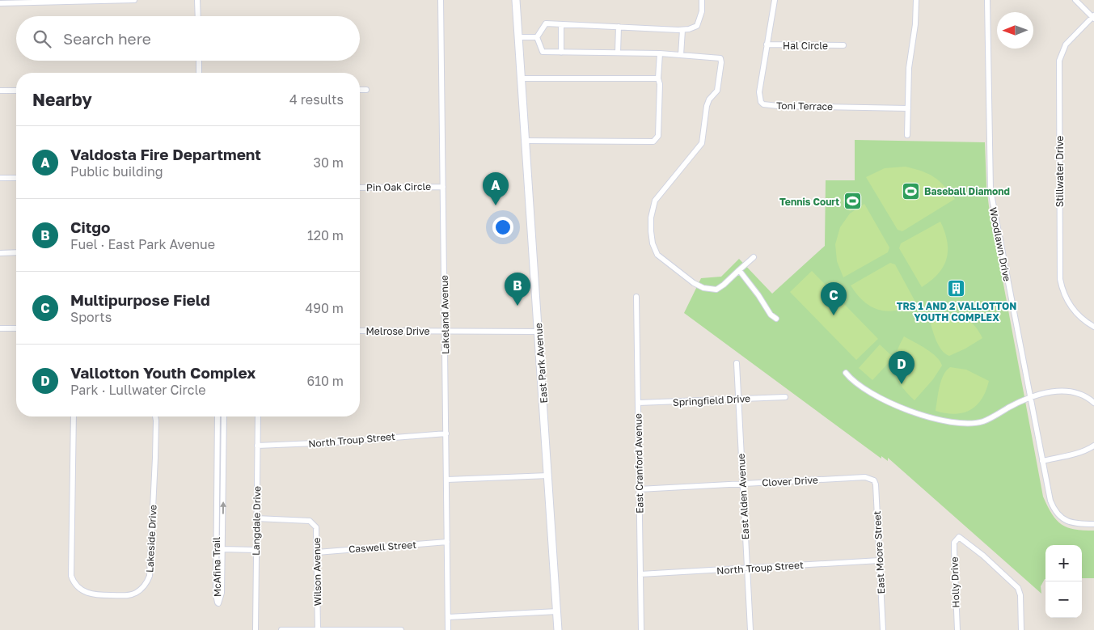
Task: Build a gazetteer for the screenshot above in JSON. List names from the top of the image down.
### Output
{
  "streets": {
    "main road": ["East Park Avenue"],
    "street": [
      "Hal Circle",
      "Toni Terrace",
      "Stillwater Drive",
      "Pin Oak Circle",
      "Woodlawn Drive",
      "Lakeland Avenue",
      "Melrose Drive",
      "Springfield Drive",
      "North Troup Street",
      "East Cranford Avenue",
      "Clover Drive",
      "East Alden Avenue",
      "Langdale Drive",
      "Lakeside Drive",
      "Caswell Street",
      "East Moore Street",
      "McAfina Trail",
      "Wilson Avenue",
      "Holly Drive"
    ]
  },
  "crossings": [
    ["Hal Circle", "Toni Terrace"],
    ["Pin Oak Circle", "Lakeland Avenue"],
    ["Lakeland Avenue", "Melrose Drive"],
    ["Lakeland Avenue", "North Troup Street"],
    ["Lakeland Avenue", "Caswell Street"],
    ["Melrose Drive", "East Park Avenue"],
    ["Springfield Drive", "East Cranford Avenue"],
    ["Springfield Drive", "East Alden Avenue"],
    ["North Troup Street", "East Cranford Avenue"],
    ["North Troup Street", "East Alden Avenue"],
    ["North Troup Street", "Langdale Drive"],
    ["North Troup Street", "East Moore Street"],
    ["East Cranford Avenue", "Clover Drive"],
    ["Clover Drive", "East Alden Avenue"],
    ["Clover Drive", "East Moore Street"],
    ["Langdale Drive", "Wilson Avenue"],
    ["Caswell Street", "Wilson Avenue"]
  ],
  "places": {
    "sports": ["Baseball Diamond", "Tennis Court"],
    "building": ["TRS 1 AND 2 VALLOTTON YOUTH COMPLEX"]
  },
  "north": "left",
  "page": {
    "search": "Search here",
    "heading": ["Nearby", "4 results"],
    "list": [
      {
        "mark": "A",
        "name": "Valdosta Fire Department",
        "note": "Public building",
        "value": "30 m"
      },
      {
        "mark": "B",
        "name": "Citgo",
        "note": "Fuel · East Park Avenue",
        "value": "120 m"
      },
      {
        "mark": "C",
        "name": "Multipurpose Field",
        "note": "Sports",
        "value": "490 m"
      },
      {
        "mark": "D",
        "name": "Vallotton Youth Complex",
        "note": "Park · Lullwater Circle",
        "value": "610 m"
      }
    ],
    "pins": [
      "A",
      "B",
      "C",
      "D"
    ],
    "map_buttons": ["+", "−"]
  }
}
